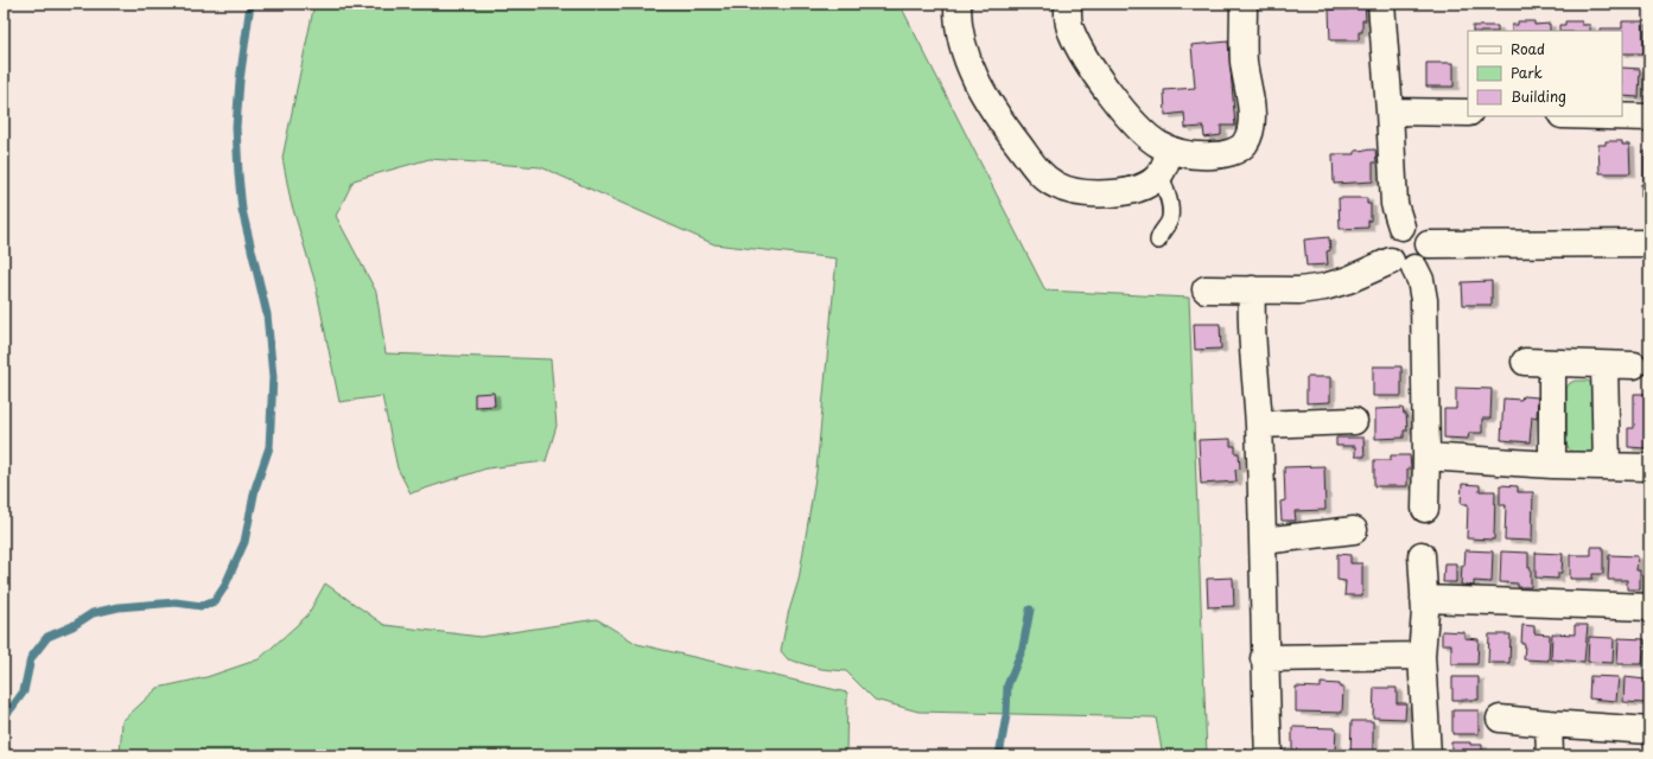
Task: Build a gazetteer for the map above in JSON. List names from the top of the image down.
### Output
{
  "legend": ["Road", "Park", "Building"]
}
